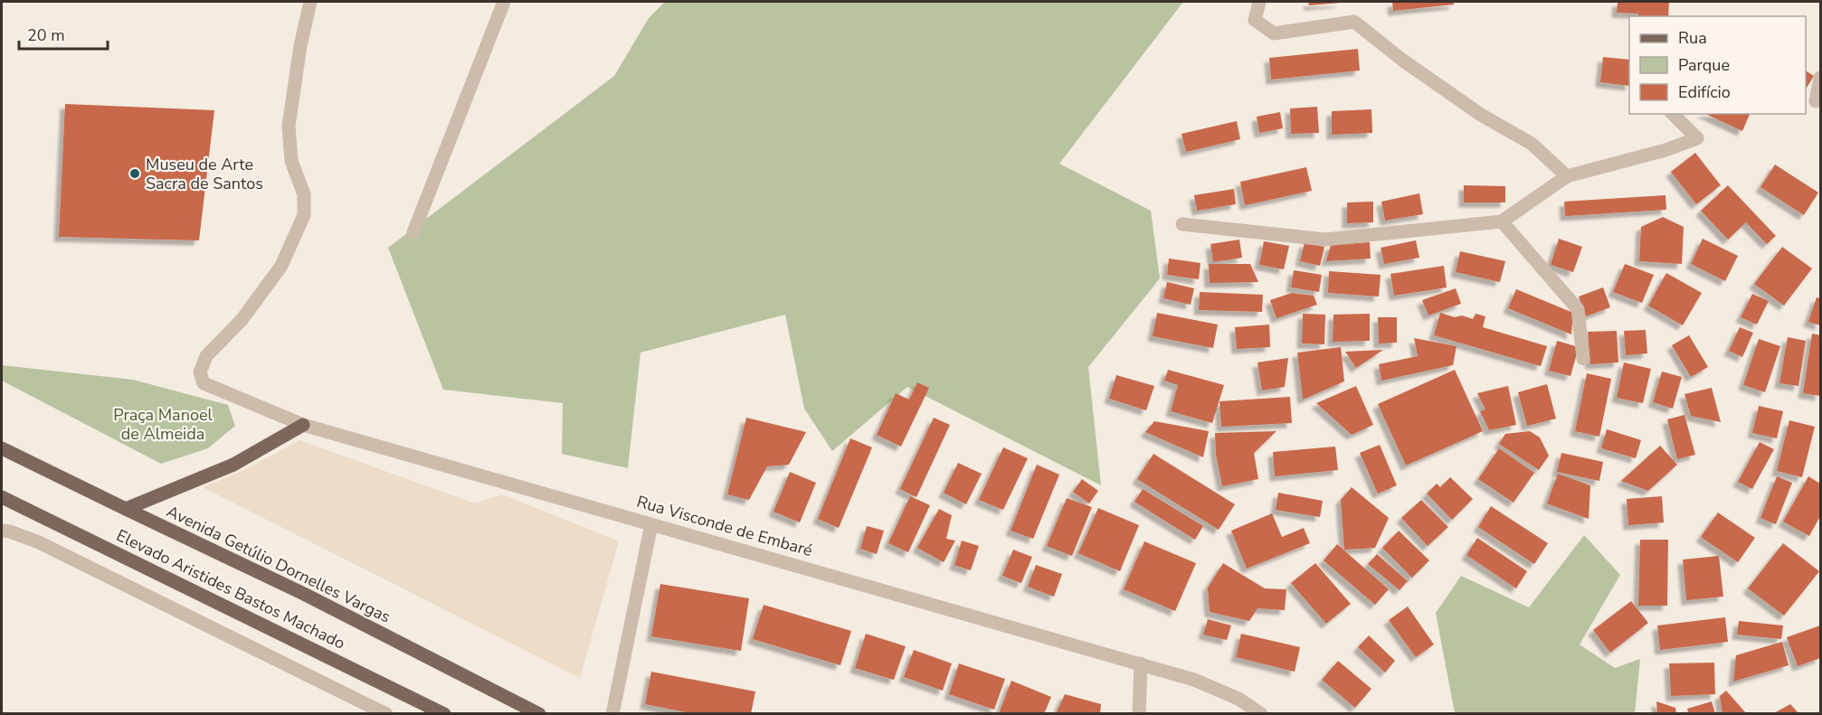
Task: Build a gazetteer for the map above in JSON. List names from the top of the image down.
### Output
{
  "streets": {
    "main road": ["Avenida Getúlio Dornelles Vargas", "Elevado Aristides Bastos Machado"],
    "street": ["Rua Visconde de Embaré"]
  },
  "parks": ["Praça Manoel de Almeida"],
  "places": ["Museu de Arte Sacra de Santos"],
  "legend": ["Rua", "Parque", "Edifício"],
  "scale_bar": "20 m"
}
